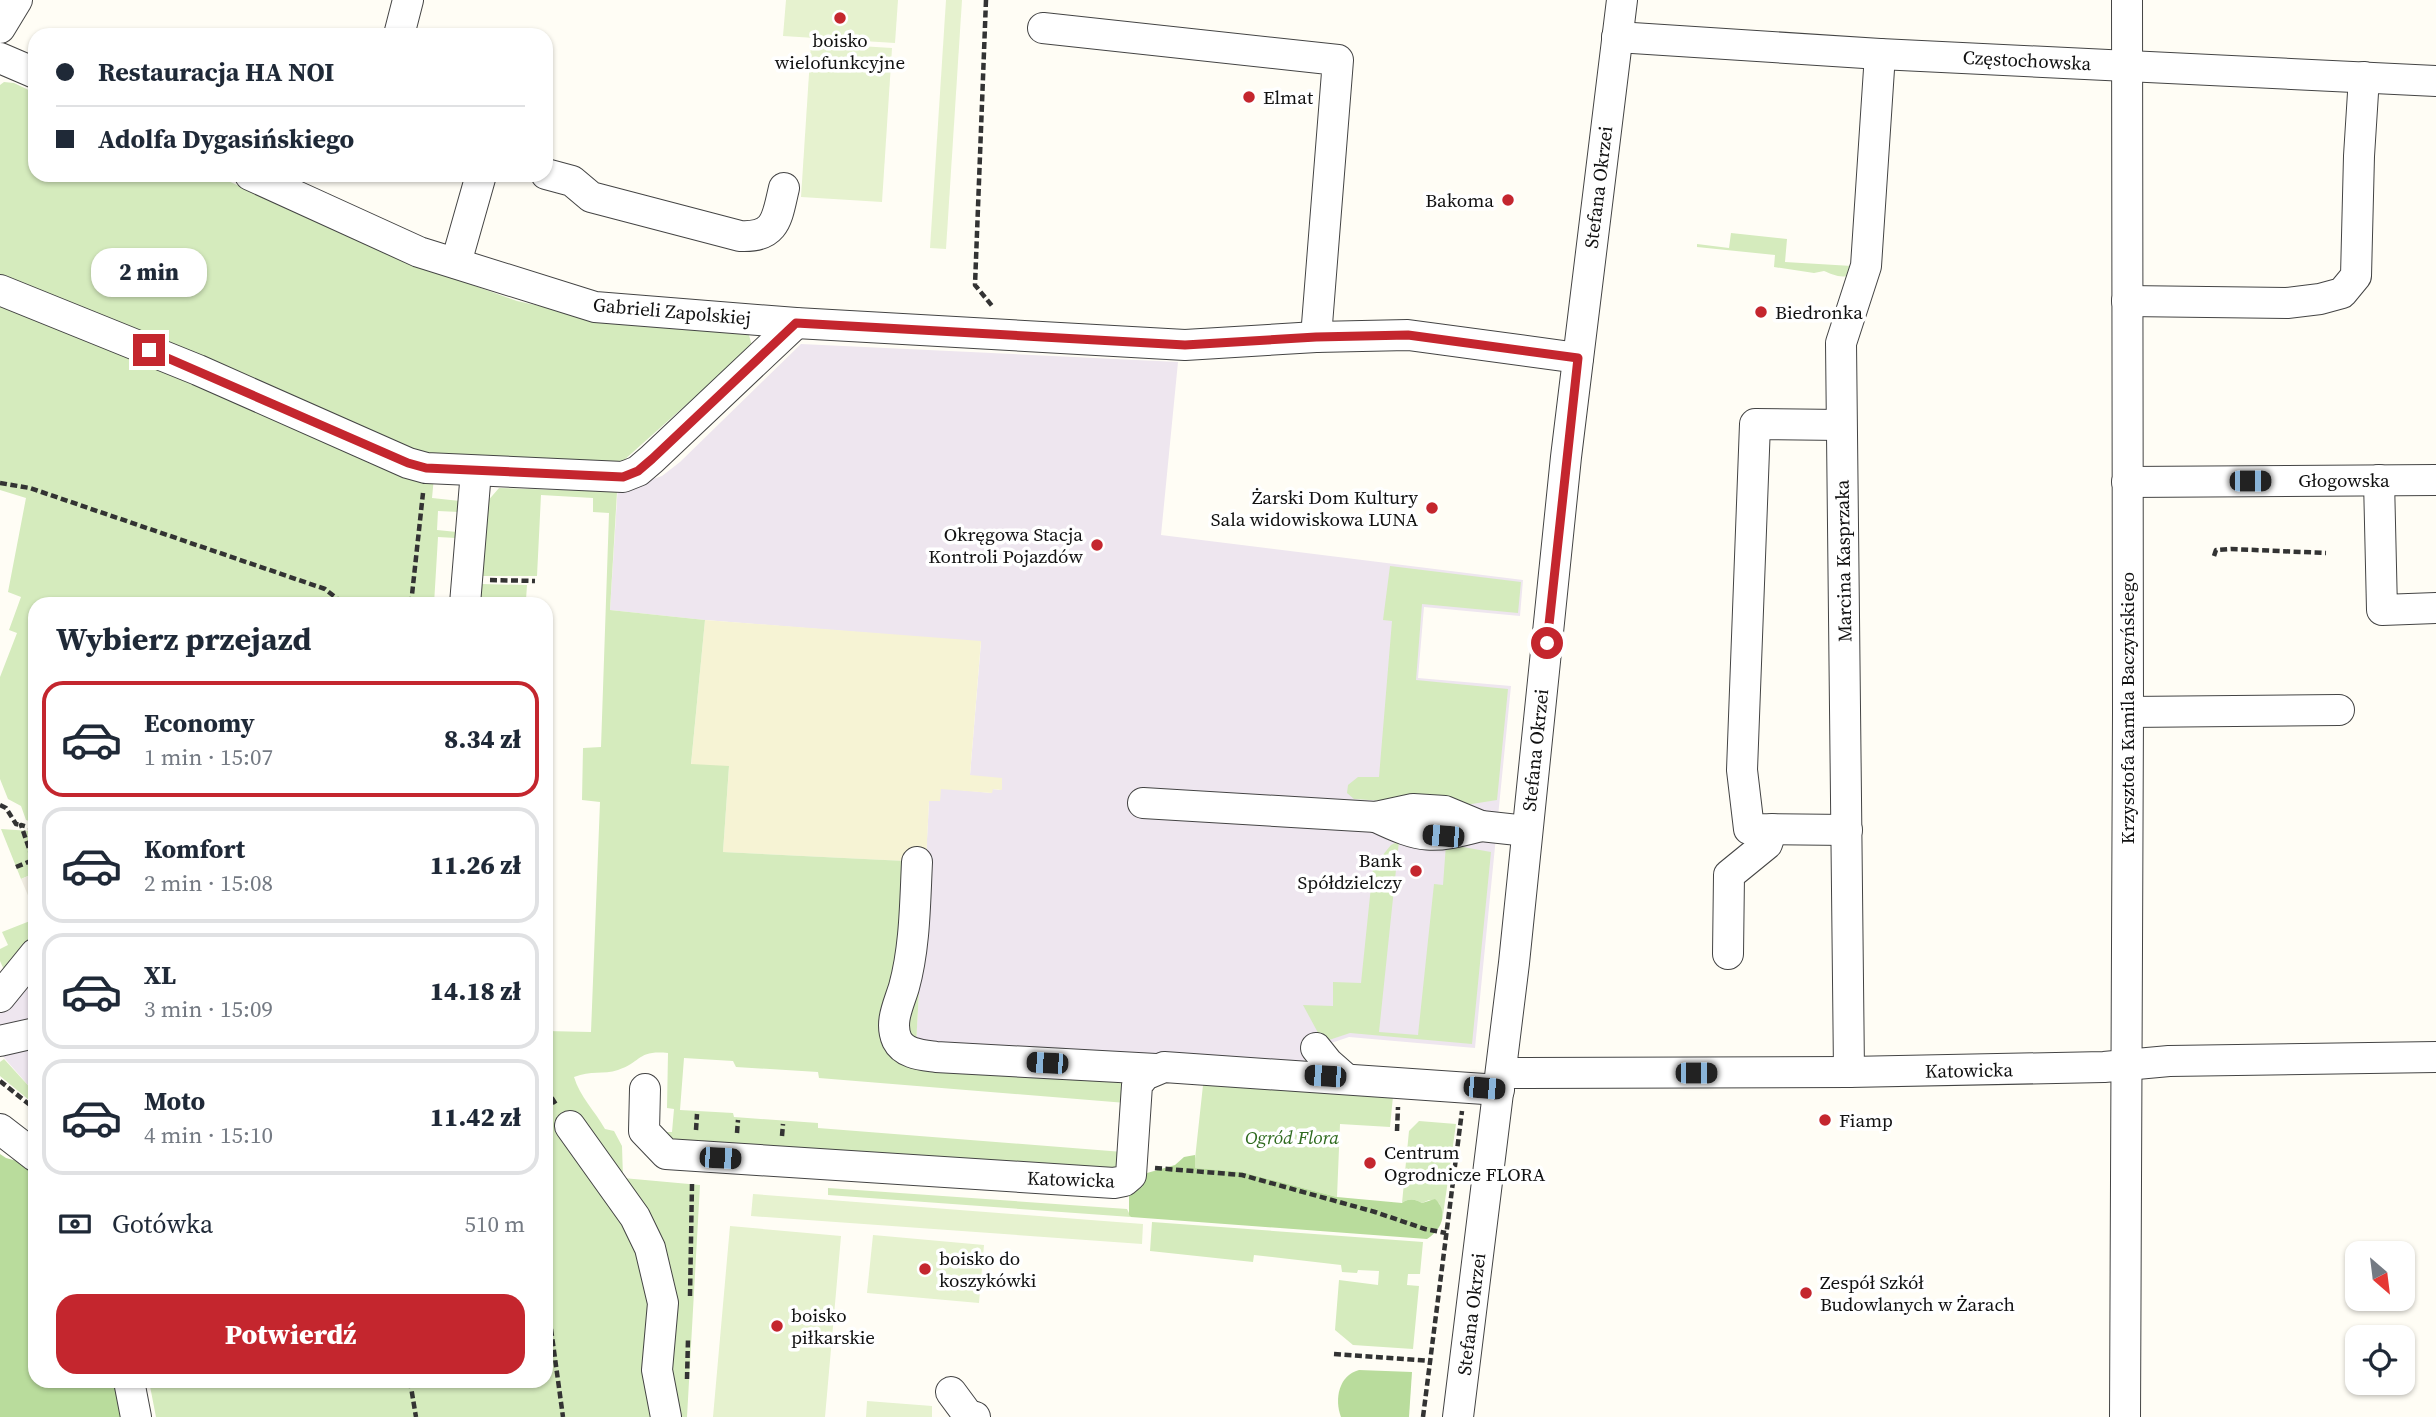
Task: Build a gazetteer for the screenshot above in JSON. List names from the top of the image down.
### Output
{
  "streets": {
    "street": [
      "Częstochowska",
      "Stefana Okrzei",
      "Gabrieli Zapolskiej",
      "Głogowska",
      "Marcina Kasprzaka",
      "Krzysztofa Kamila Baczyńskiego",
      "Katowicka"
    ]
  },
  "crossings": [
    ["Częstochowska", "Stefana Okrzei"],
    ["Częstochowska", "Marcina Kasprzaka"],
    ["Częstochowska", "Krzysztofa Kamila Baczyńskiego"],
    ["Stefana Okrzei", "Gabrieli Zapolskiej"],
    ["Stefana Okrzei", "Katowicka"],
    ["Głogowska", "Krzysztofa Kamila Baczyńskiego"],
    ["Marcina Kasprzaka", "Katowicka"],
    ["Krzysztofa Kamila Baczyńskiego", "Katowicka"]
  ],
  "parks": ["Ogród Flora"],
  "places": [
    "boisko wielofunkcyjne",
    "Elmat",
    "Bakoma",
    "Biedronka",
    "Żarski Dom Kultury Sala widowiskowa LUNA",
    "Okręgowa Stacja Kontroli Pojazdów",
    "Bank Spółdzielczy",
    "Fiamp",
    "Centrum Ogrodnicze FLORA",
    "boisko do koszykówki",
    "Zespół Szkół Budowlanych w Żarach",
    "boisko piłkarskie"
  ],
  "north": "bottom right",
  "page": {
    "banner": ["Restauracja HA NOI", "Adolfa Dygasińskiego"],
    "bubble": "2 min",
    "heading": "Wybierz przejazd",
    "list": [
      {
        "name": "Economy",
        "note": "1 min · 15:07",
        "value": "8.34 zł"
      },
      {
        "name": "Komfort",
        "note": "2 min · 15:08",
        "value": "11.26 zł"
      },
      {
        "name": "XL",
        "note": "3 min · 15:09",
        "value": "14.18 zł"
      },
      {
        "name": "Moto",
        "note": "4 min · 15:10",
        "value": "11.42 zł"
      }
    ],
    "pay": ["Gotówka", "510 m"],
    "buttons": "Potwierdź"
  }
}
